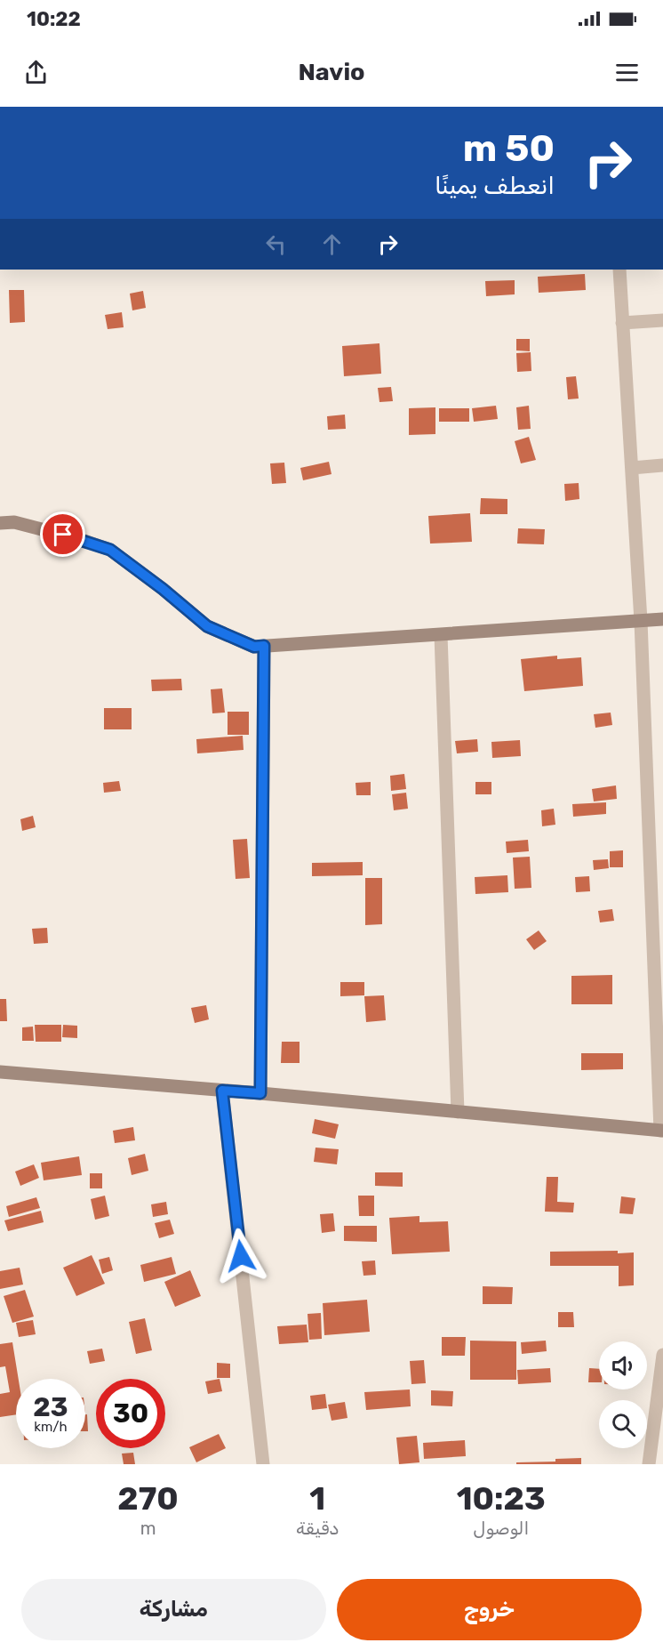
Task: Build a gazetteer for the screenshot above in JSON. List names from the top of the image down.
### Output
{
  "page": {
    "status": "10:22",
    "header": "Navio",
    "turn": ["50 m", "انعطف يمينًا"],
    "speed": "23 km/h",
    "limit": "30",
    "eta": [
      "10:23",
      "الوصول",
      "1",
      "دقيقة",
      "270",
      "m"
    ],
    "buttons": ["خروج", "مشاركة"]
  }
}
